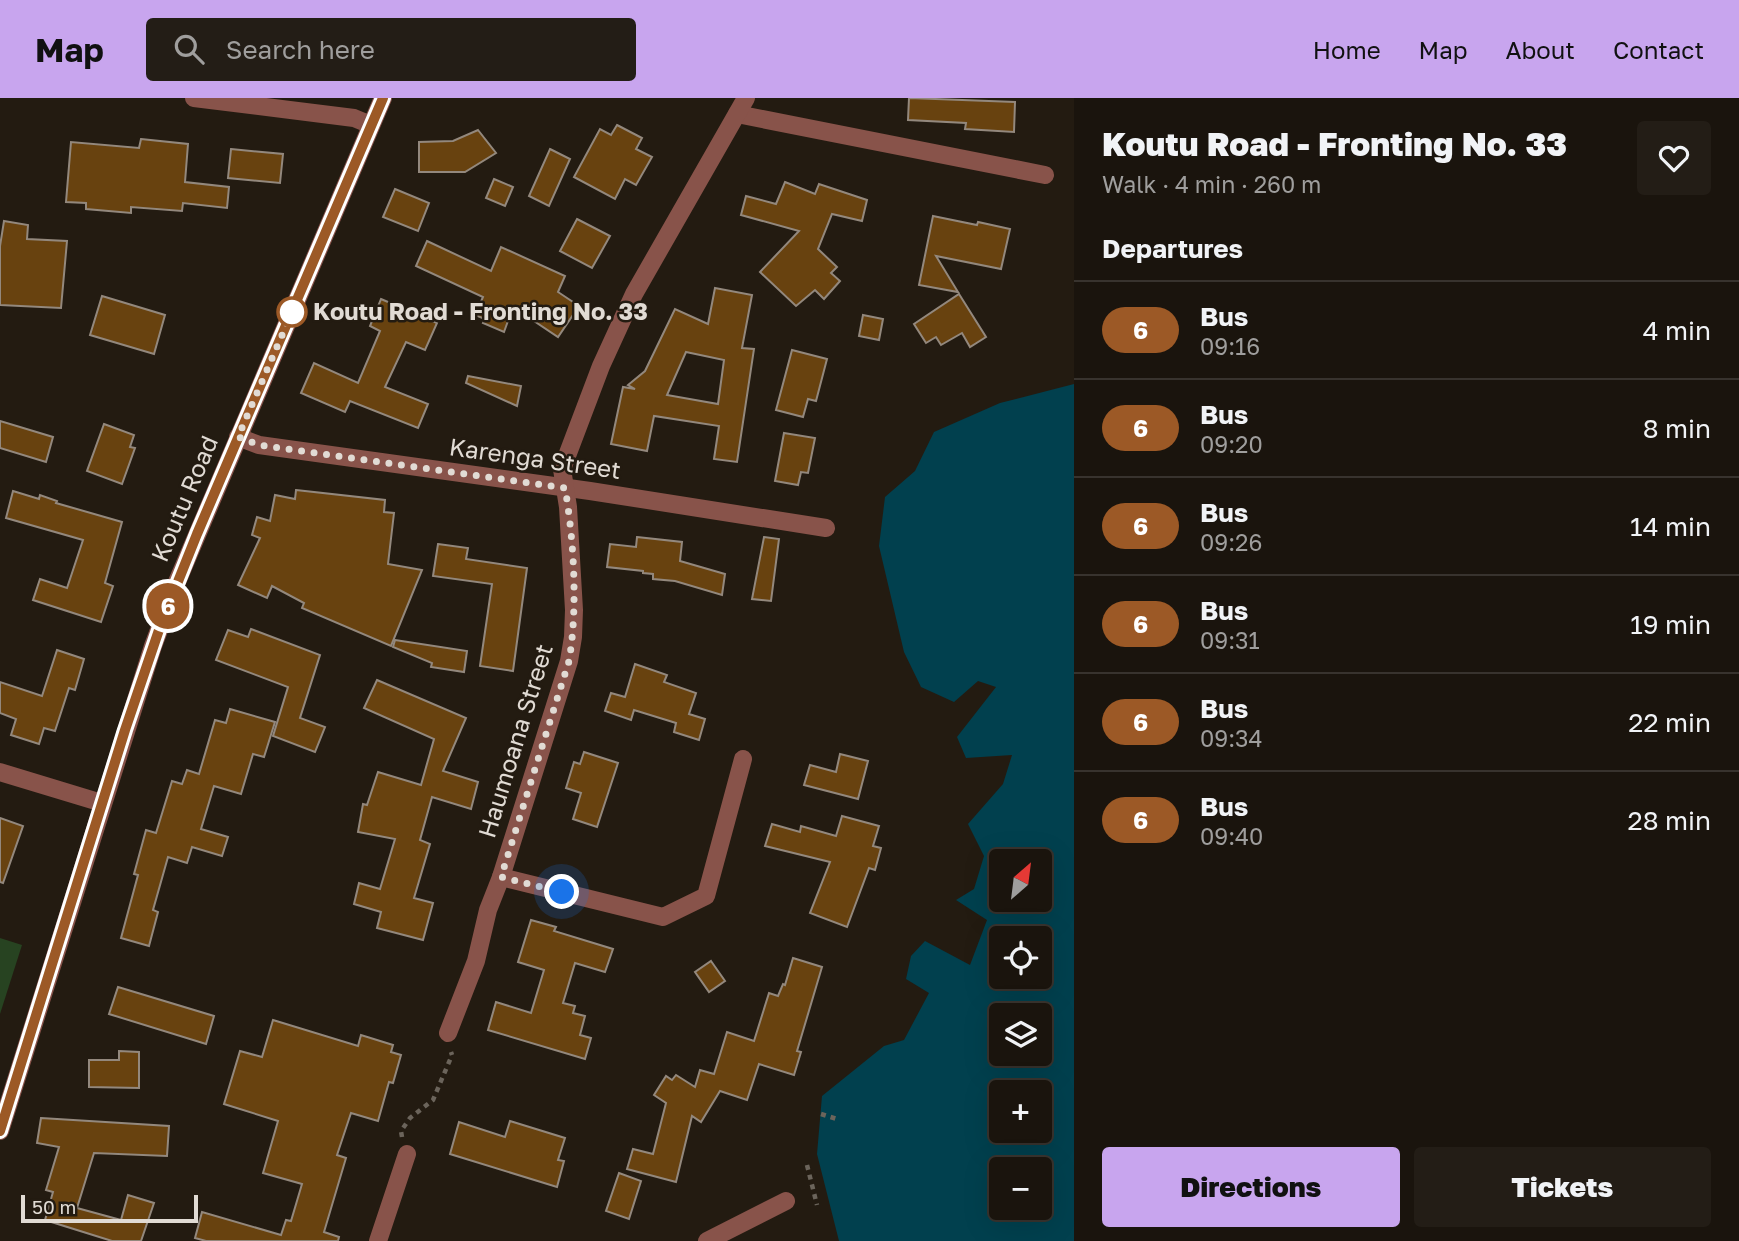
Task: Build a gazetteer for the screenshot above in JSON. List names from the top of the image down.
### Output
{
  "streets": {
    "street": ["Karenga Street", "Koutu Road", "Haumoana Street"]
  },
  "crossings": [
    ["Karenga Street", "Koutu Road"],
    ["Karenga Street", "Haumoana Street"]
  ],
  "places": ["Koutu Road - Fronting No. 33"],
  "lines": ["bus line 6"],
  "scale_bar": "50 m",
  "north": "top right",
  "page": {
    "header": "Map",
    "search": "Search here",
    "nav": [
      "Home",
      "Map",
      "About",
      "Contact"
    ],
    "on_map": "6",
    "heading": [
      ["Koutu Road - Fronting No. 33", "Walk · 4 min · 260 m"],
      "Departures"
    ],
    "list": [
      {
        "mark": "6",
        "name": "Bus",
        "note": "09:16",
        "value": "4 min"
      },
      {
        "mark": "6",
        "name": "Bus",
        "note": "09:20",
        "value": "8 min"
      },
      {
        "mark": "6",
        "name": "Bus",
        "note": "09:26",
        "value": "14 min"
      },
      {
        "mark": "6",
        "name": "Bus",
        "note": "09:31",
        "value": "19 min"
      },
      {
        "mark": "6",
        "name": "Bus",
        "note": "09:34",
        "value": "22 min"
      },
      {
        "mark": "6",
        "name": "Bus",
        "note": "09:40",
        "value": "28 min"
      }
    ],
    "map_buttons": ["+", "−"],
    "buttons": ["Directions", "Tickets"],
    "scale": "50 m"
  }
}
